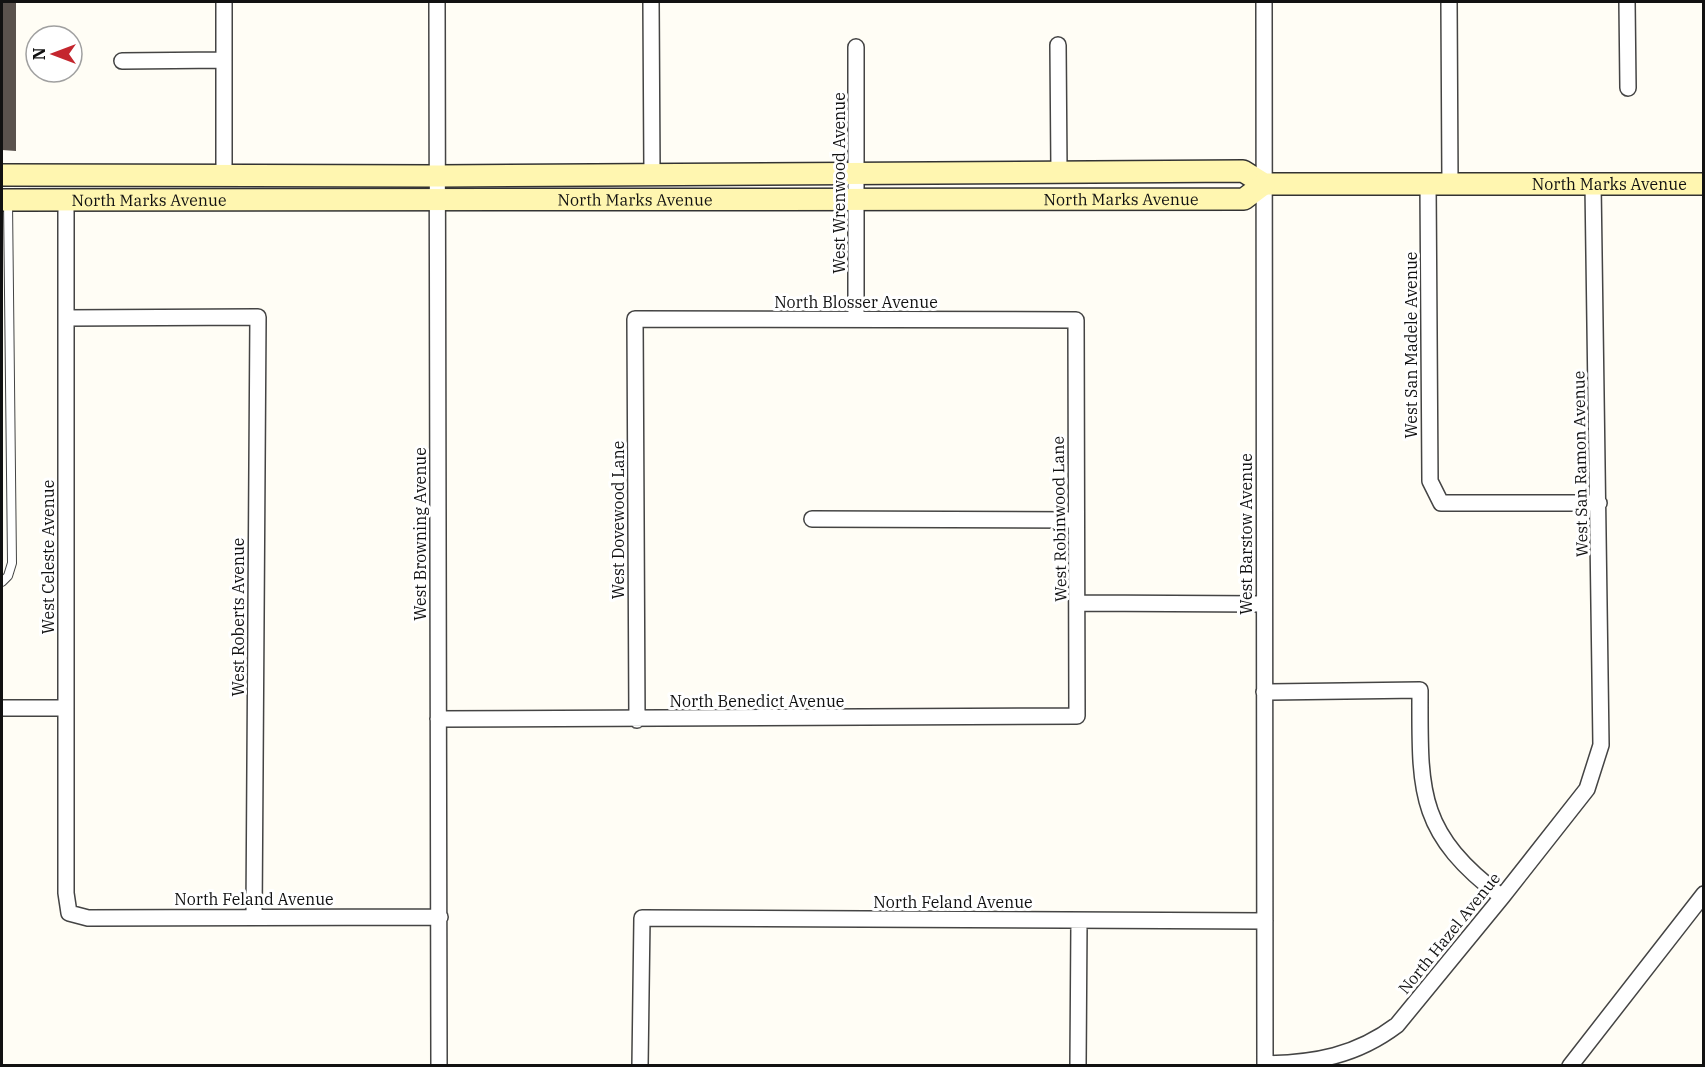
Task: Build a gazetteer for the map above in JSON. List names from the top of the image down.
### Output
{
  "streets": {
    "main road": ["North Marks Avenue"],
    "street": [
      "West Wrenwood Avenue",
      "North Blosser Avenue",
      "West San Madele Avenue",
      "West San Ramon Avenue",
      "West Robinwood Lane",
      "West Dovewood Lane",
      "West Browning Avenue",
      "West Barstow Avenue",
      "West Celeste Avenue",
      "West Roberts Avenue",
      "North Benedict Avenue",
      "North Feland Avenue",
      "North Hazel Avenue"
    ]
  },
  "crossings": [
    ["West Wrenwood Avenue", "North Marks Avenue"],
    ["West Wrenwood Avenue", "North Blosser Avenue"],
    ["North Marks Avenue", "West San Madele Avenue"],
    ["North Marks Avenue", "West San Ramon Avenue"],
    ["North Marks Avenue", "West Browning Avenue"],
    ["North Marks Avenue", "West Barstow Avenue"],
    ["North Marks Avenue", "West Celeste Avenue"],
    ["North Blosser Avenue", "West Robinwood Lane"],
    ["North Blosser Avenue", "West Dovewood Lane"],
    ["West San Madele Avenue", "West San Ramon Avenue"],
    ["West San Ramon Avenue", "North Hazel Avenue"],
    ["West Robinwood Lane", "North Benedict Avenue"],
    ["West Dovewood Lane", "North Benedict Avenue"],
    ["West Browning Avenue", "North Benedict Avenue"],
    ["West Browning Avenue", "North Feland Avenue"],
    ["West Barstow Avenue", "North Feland Avenue"],
    ["West Barstow Avenue", "North Hazel Avenue"],
    ["West Celeste Avenue", "West Roberts Avenue"],
    ["West Celeste Avenue", "North Feland Avenue"],
    ["West Roberts Avenue", "North Feland Avenue"]
  ],
  "north": "left"
}
